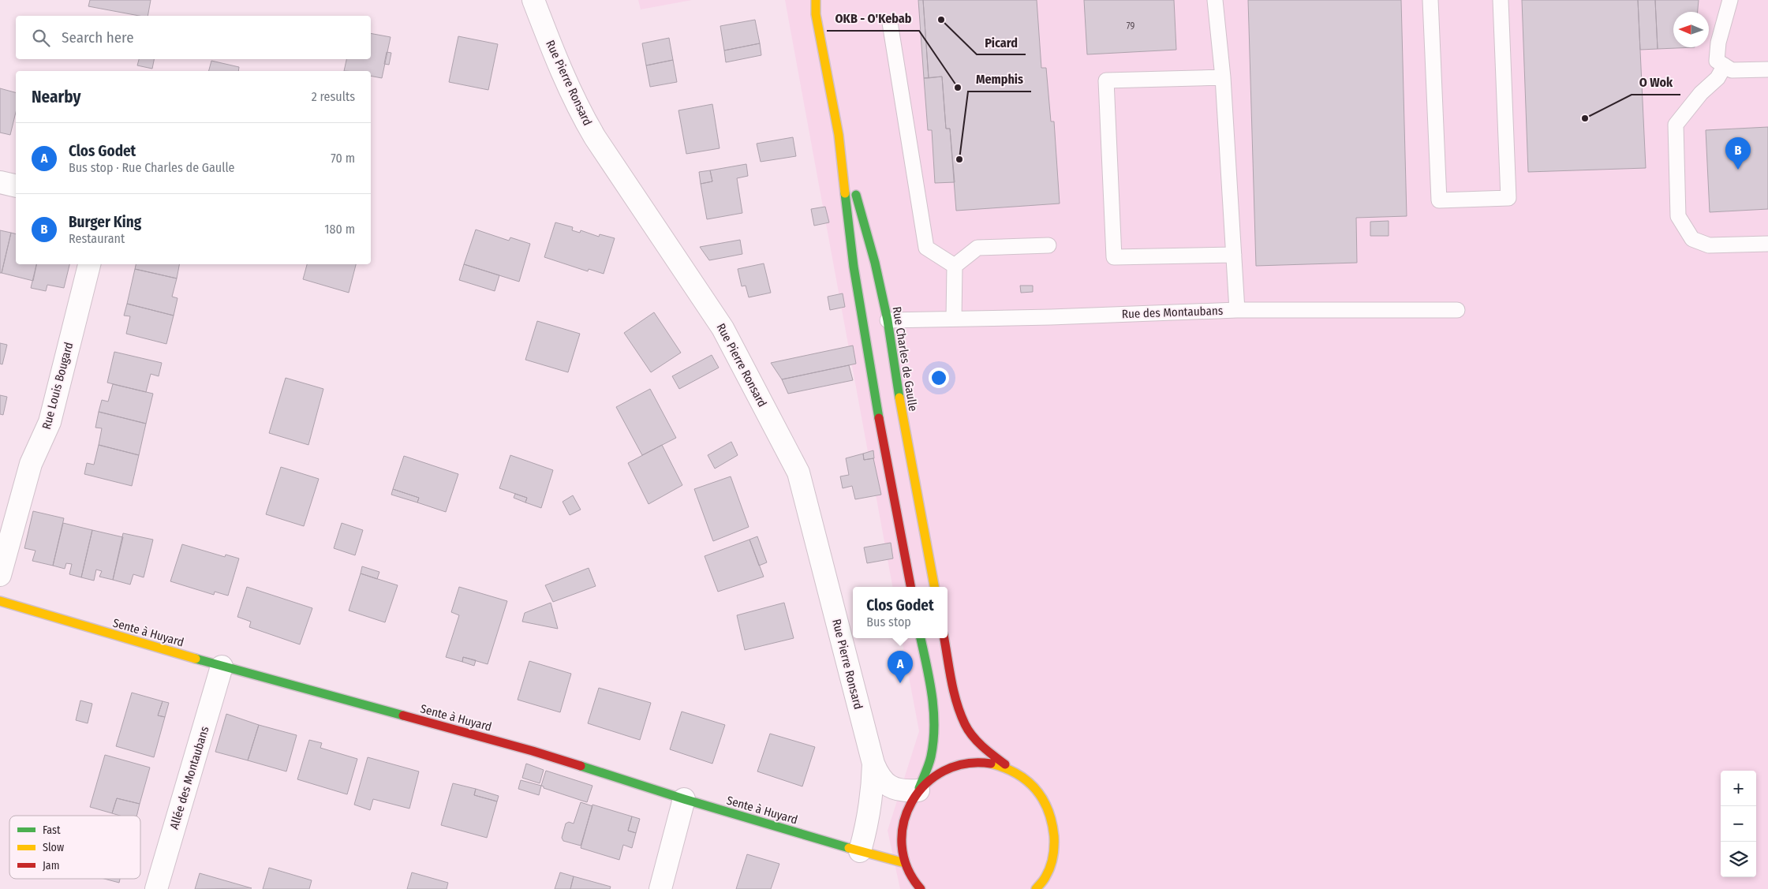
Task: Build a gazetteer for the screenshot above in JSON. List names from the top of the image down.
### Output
{
  "streets": {
    "street": [
      "Rue Pierre Ronsard",
      "Rue Charles de Gaulle",
      "Rue Louis Bougard",
      "Sente à Huyard",
      "Allée des Montaubans"
    ],
    "lane": ["Rue des Montaubans"]
  },
  "crossings": [
    ["Rue Pierre Ronsard", "Sente à Huyard"],
    ["Rue des Montaubans", "Rue Charles de Gaulle"],
    ["Sente à Huyard", "Allée des Montaubans"]
  ],
  "places": [
    "Picard",
    "OKB - O'Kebab",
    "O Wok",
    "Memphis"
  ],
  "house_numbers": ["79"],
  "legend": ["Fast", "Slow", "Jam"],
  "north": "left",
  "page": {
    "search": "Search here",
    "heading": ["Nearby", "2 results"],
    "list": [
      {
        "mark": "A",
        "name": "Clos Godet",
        "note": "Bus stop · Rue Charles de Gaulle",
        "value": "70 m"
      },
      {
        "mark": "B",
        "name": "Burger King",
        "note": "Restaurant",
        "value": "180 m"
      }
    ],
    "pins": ["B", "A"],
    "popup": ["Clos Godet", "Bus stop"],
    "map_buttons": ["+", "−"]
  }
}
